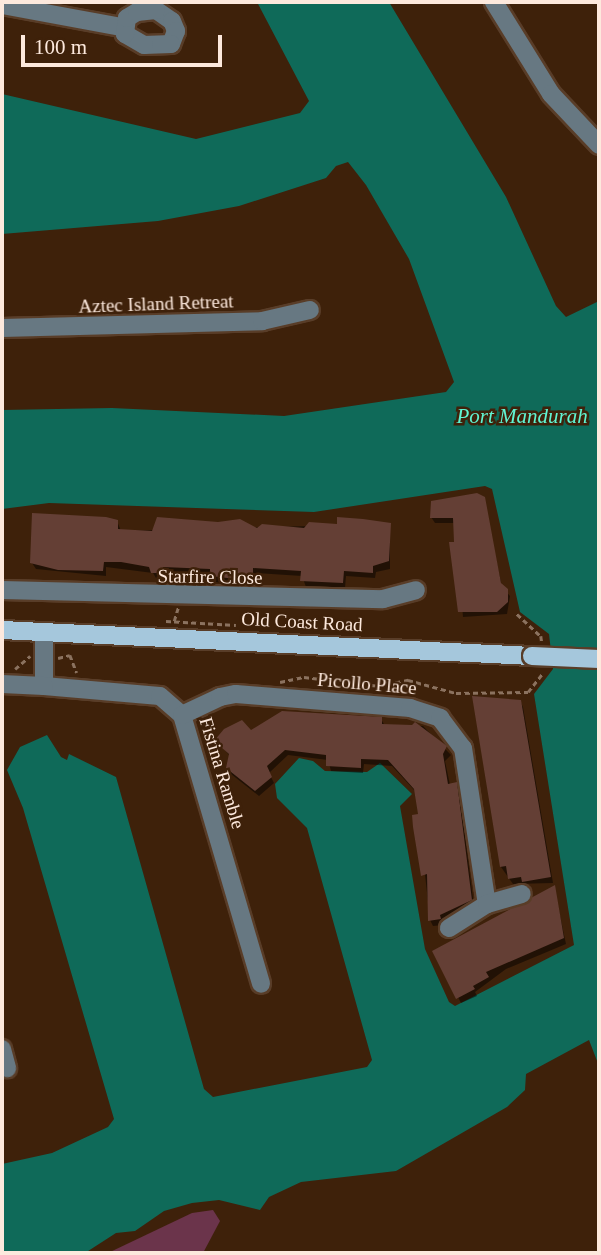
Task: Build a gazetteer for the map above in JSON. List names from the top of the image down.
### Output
{
  "streets": {
    "main road": ["Old Coast Road"],
    "street": [
      "Aztec Island Retreat",
      "Starfire Close",
      "Picollo Place",
      "Fistina Ramble"
    ]
  },
  "crossings": [
    ["Picollo Place", "Fistina Ramble"]
  ],
  "water": ["Port Mandurah"],
  "scale_bar": "100 m"
}
